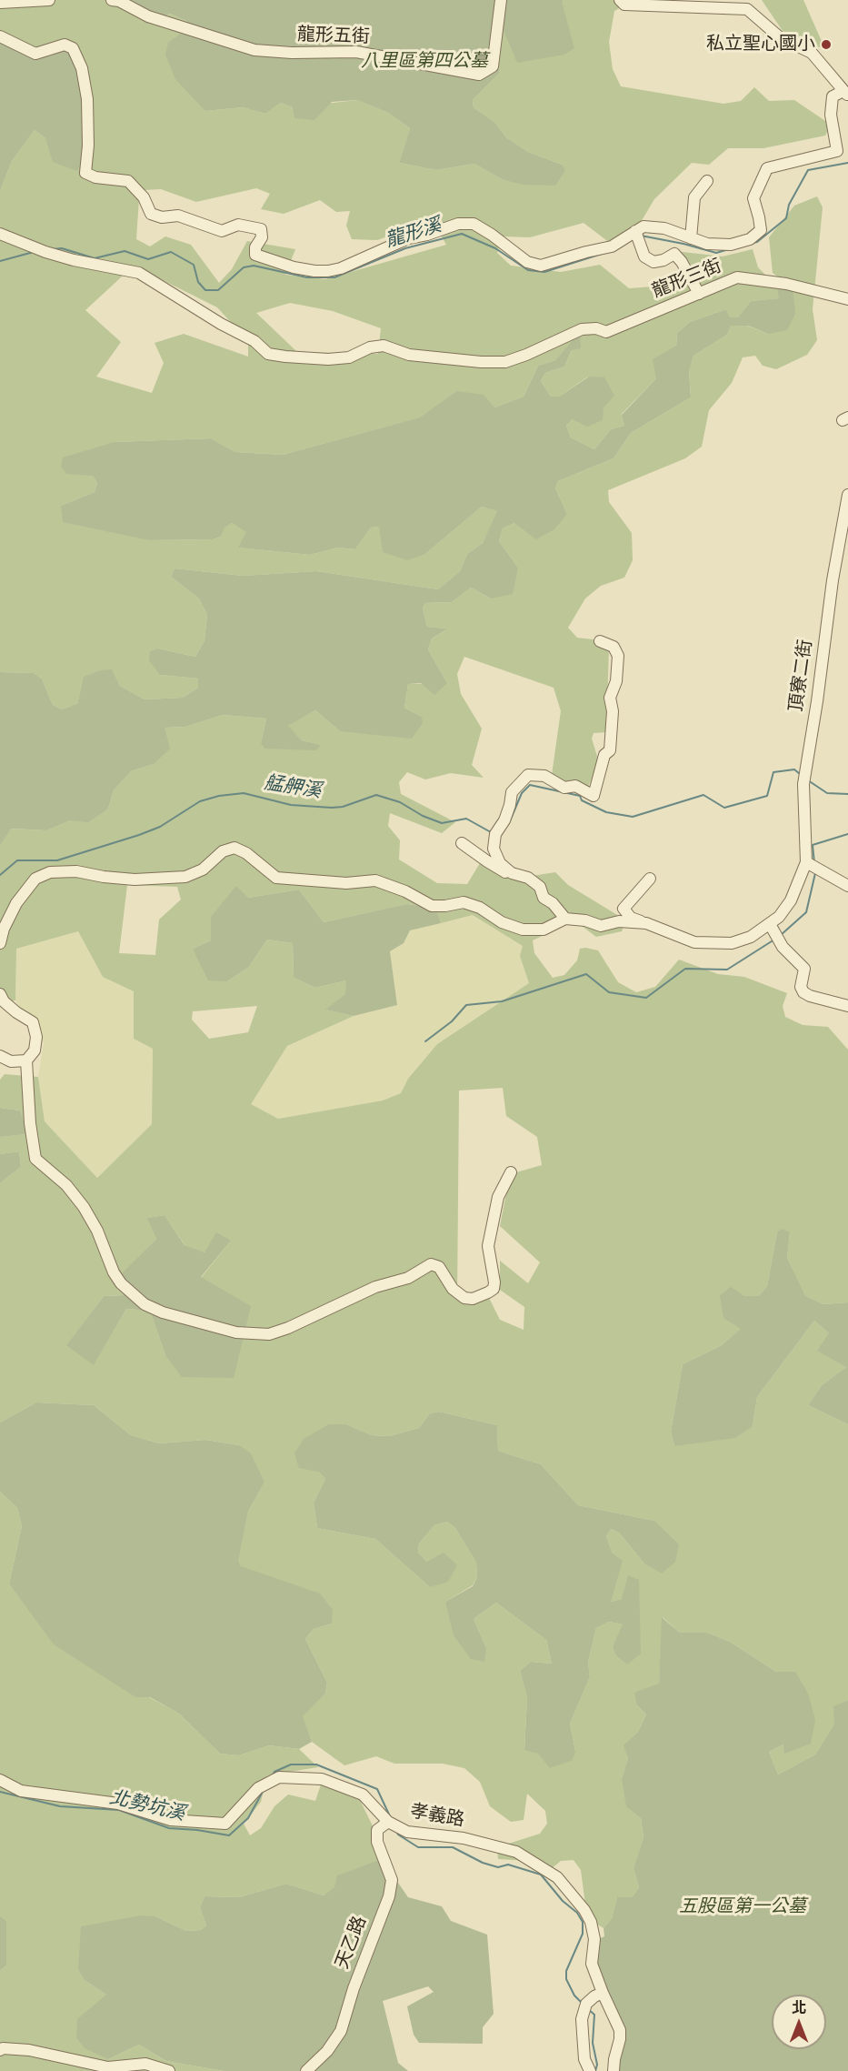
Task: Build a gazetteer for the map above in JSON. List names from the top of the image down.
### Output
{
  "streets": {
    "street": [
      "龍形五街",
      "龍形三街",
      "頂寮二街",
      "孝義路",
      "天乙路"
    ]
  },
  "crossings": [
    ["孝義路", "天乙路"]
  ],
  "water": ["龍形溪", "艋舺溪", "北勢坑溪"],
  "parks": ["八里區第四公墓", "五股區第一公墓"],
  "places": ["私立聖心國小"],
  "north": "top"
}
